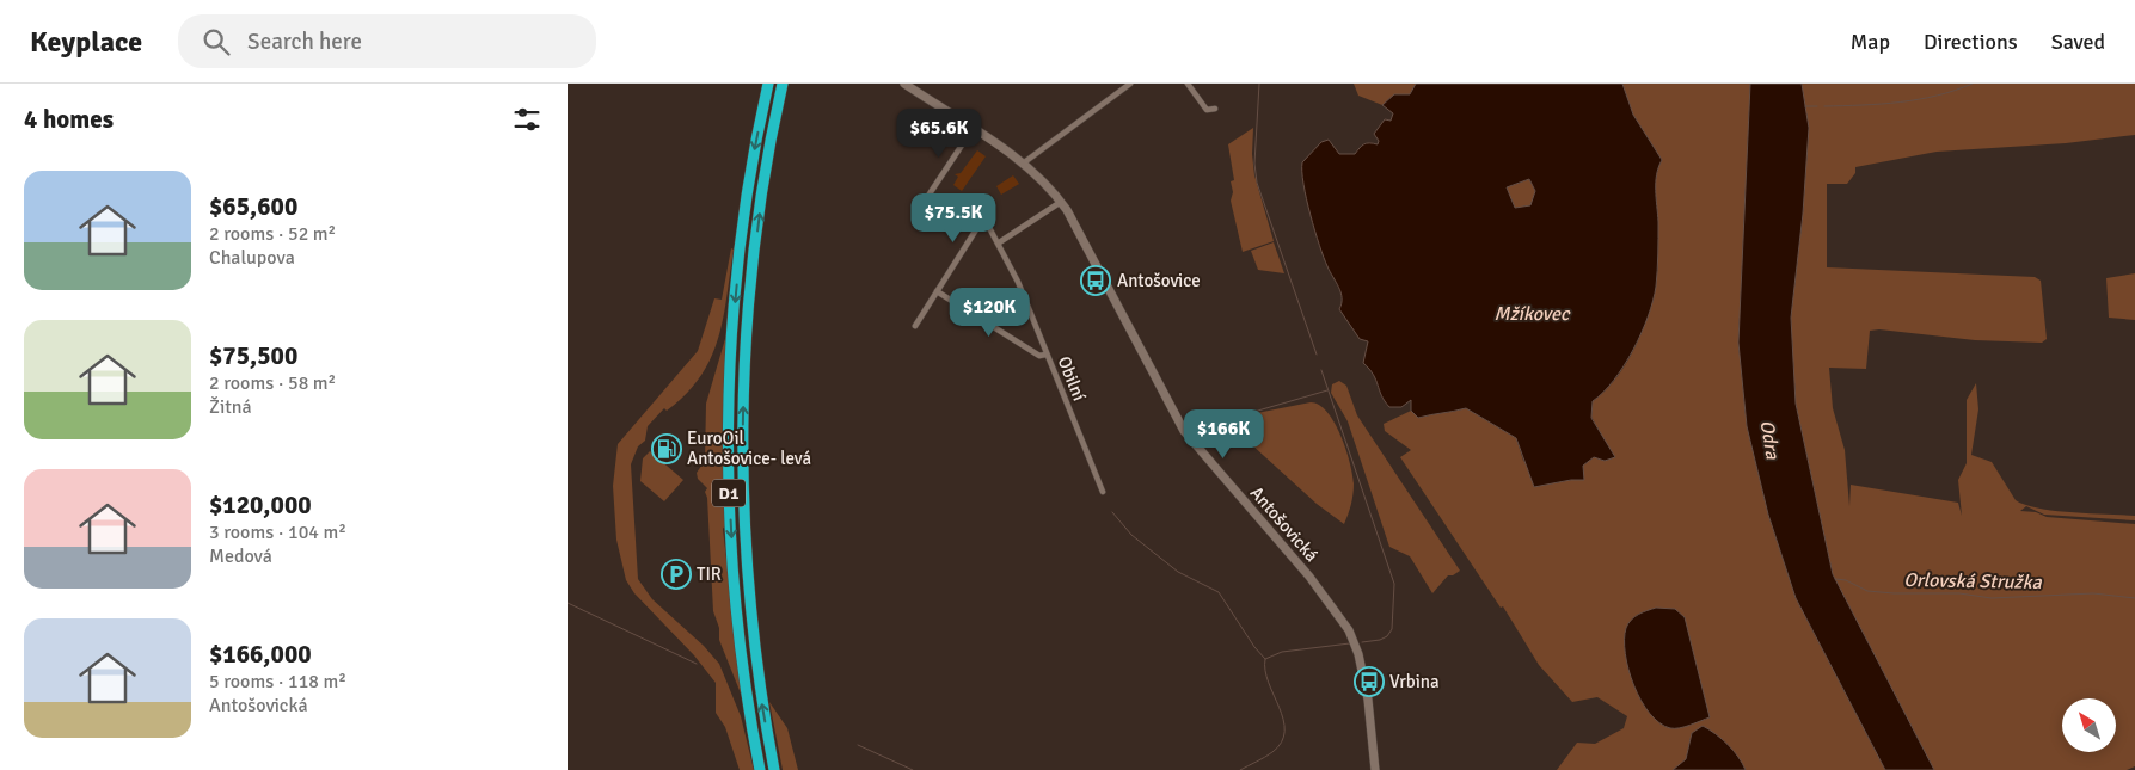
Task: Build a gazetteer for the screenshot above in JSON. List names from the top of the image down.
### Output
{
  "streets": {
    "highway": ["D1"],
    "street": ["Obilní", "Antošovická"]
  },
  "water": ["Mžíkovec", "Odra", "Orlovská Stružka"],
  "places": {
    "bus stop": ["Antošovice", "Vrbina"],
    "fuel station": ["EuroOil Antošovice- levá"],
    "parking": ["TIR"]
  },
  "north": "top left",
  "page": {
    "header": "Keyplace",
    "search": "Search here",
    "nav": ["Map", "Directions", "Saved"],
    "heading": "4 homes",
    "price": [
      "$65.6K",
      "$75.5K",
      "$120K",
      "$166K"
    ],
    "list": [
      {
        "name": "$65,600",
        "note": "2 rooms · 52 m² · Chalupova"
      },
      {
        "name": "$75,500",
        "note": "2 rooms · 58 m² · Žitná"
      },
      {
        "name": "$120,000",
        "note": "3 rooms · 104 m² · Medová"
      },
      {
        "name": "$166,000",
        "note": "5 rooms · 118 m² · Antošovická"
      }
    ]
  }
}
